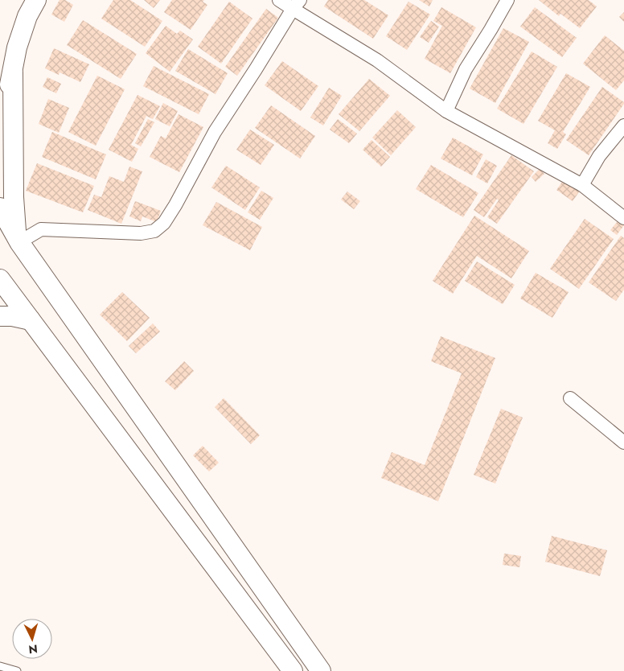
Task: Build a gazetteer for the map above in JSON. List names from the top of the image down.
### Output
{
  "north": "bottom"
}
